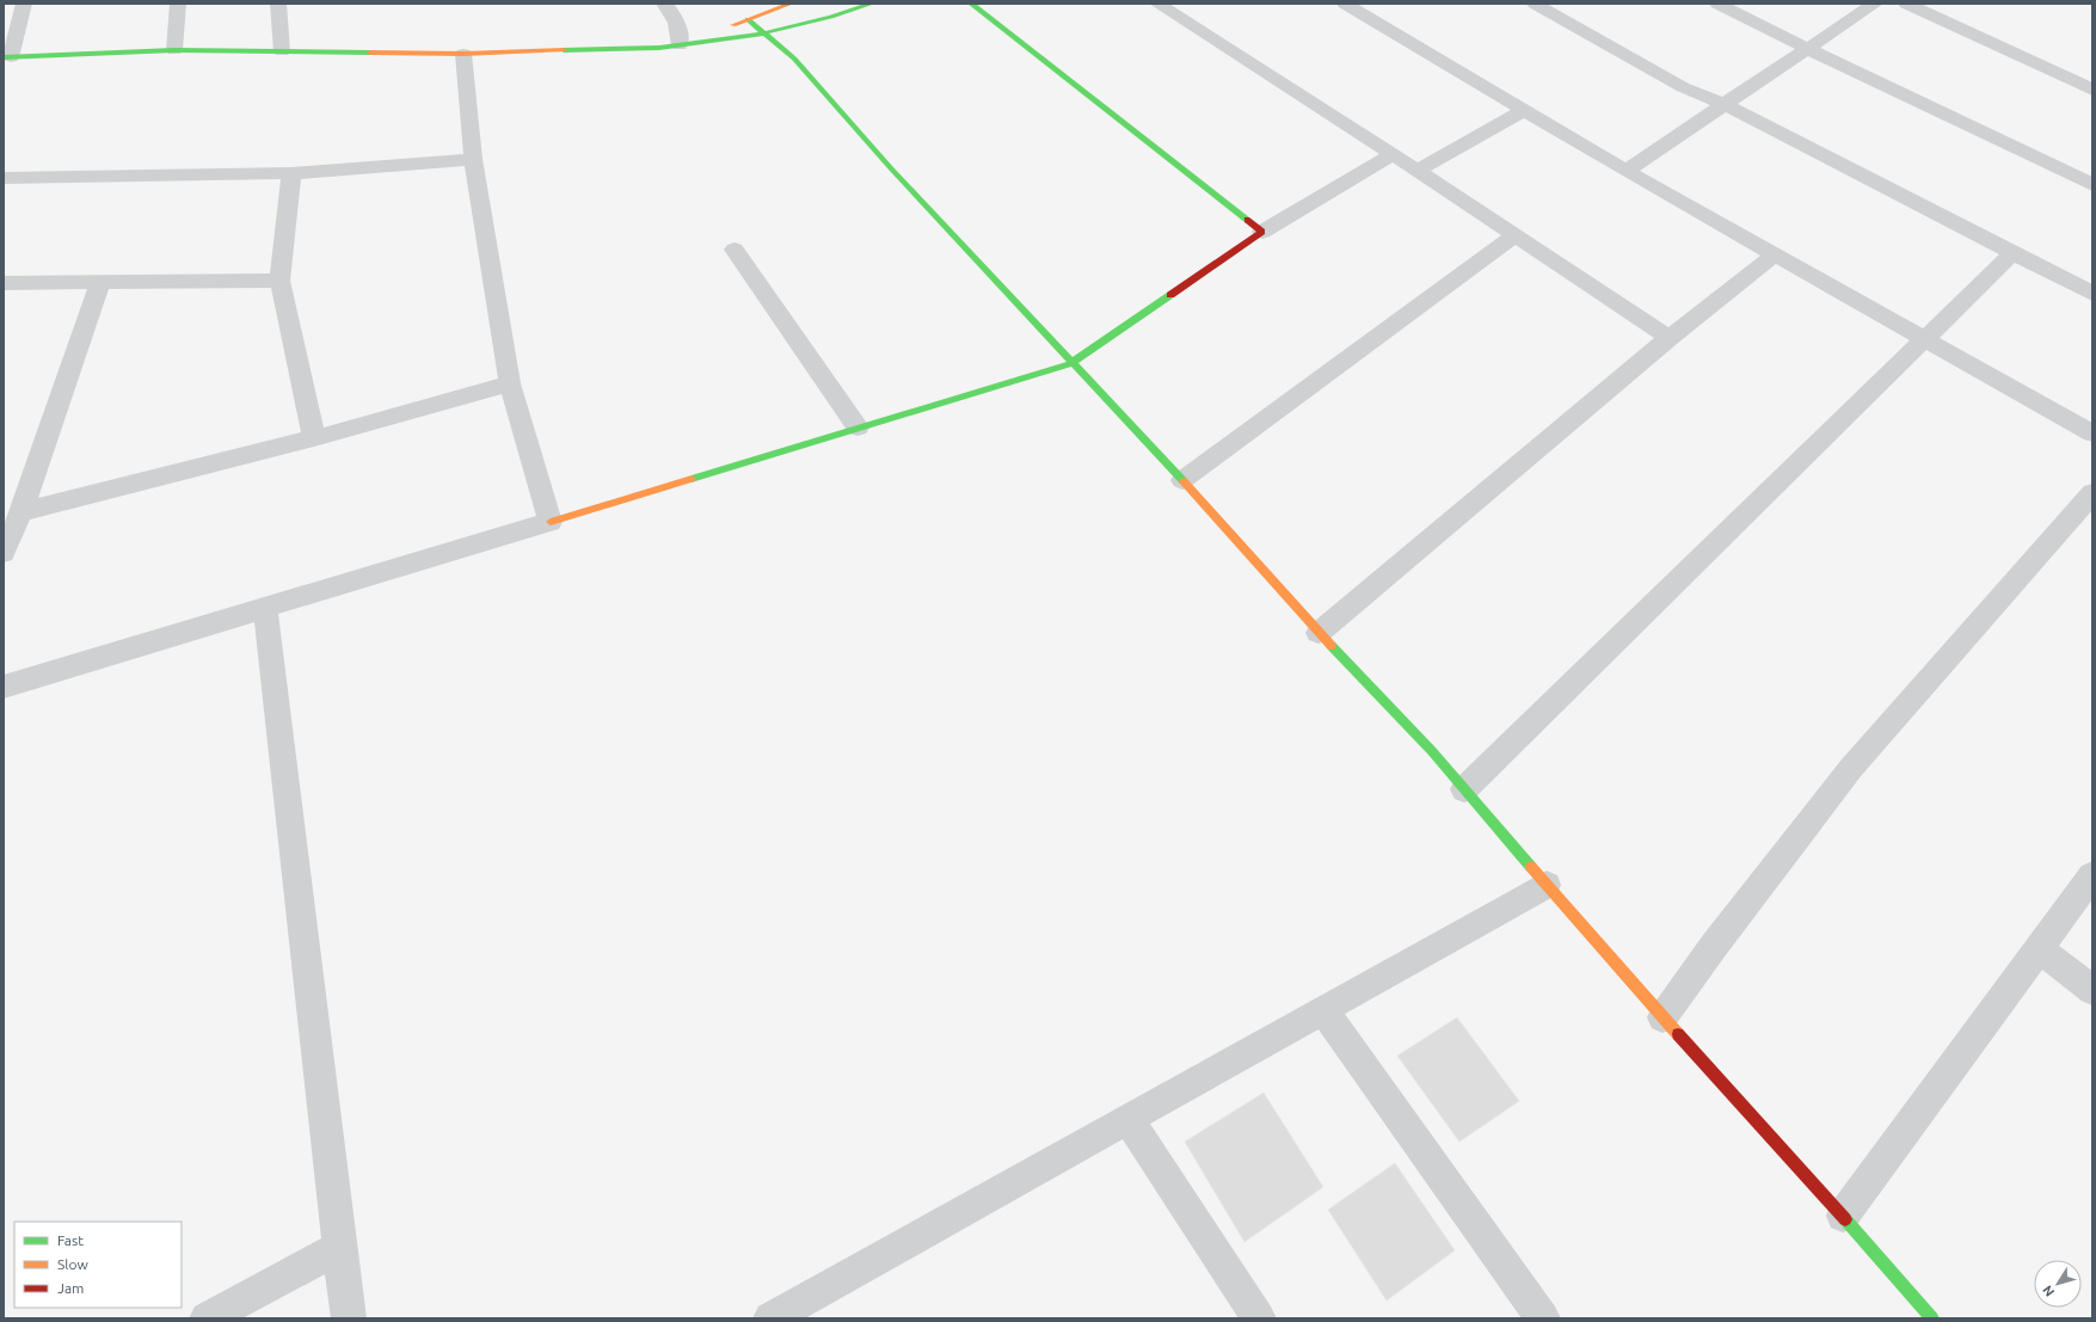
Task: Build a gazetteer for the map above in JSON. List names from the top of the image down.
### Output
{
  "legend": ["Fast", "Slow", "Jam"],
  "north": "bottom left"
}
